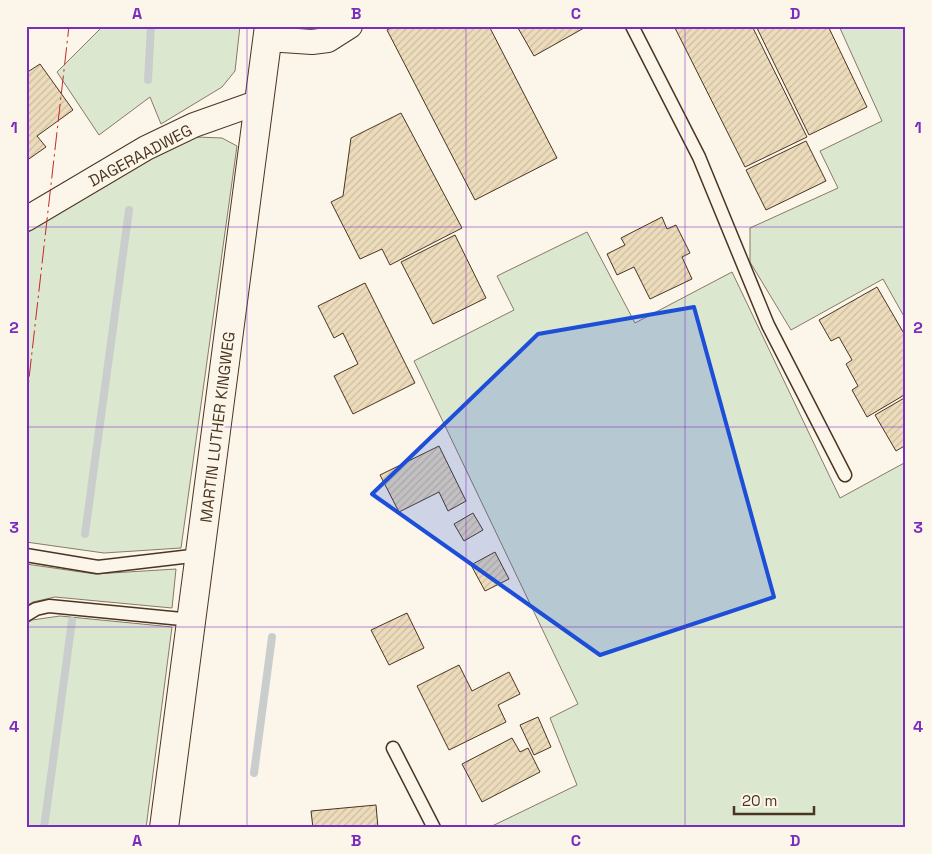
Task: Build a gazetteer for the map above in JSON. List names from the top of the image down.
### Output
{
  "streets": {
    "main road": ["MARTIN LUTHER KINGWEG"],
    "street": ["DAGERAADWEG"]
  },
  "crossings": [
    ["DAGERAADWEG", "MARTIN LUTHER KINGWEG"]
  ],
  "scale_bar": "20 m",
  "grid": {
    "columns": [
      "A",
      "B",
      "C",
      "D"
    ],
    "rows": [
      "1",
      "2",
      "3",
      "4"
    ]
  }
}
